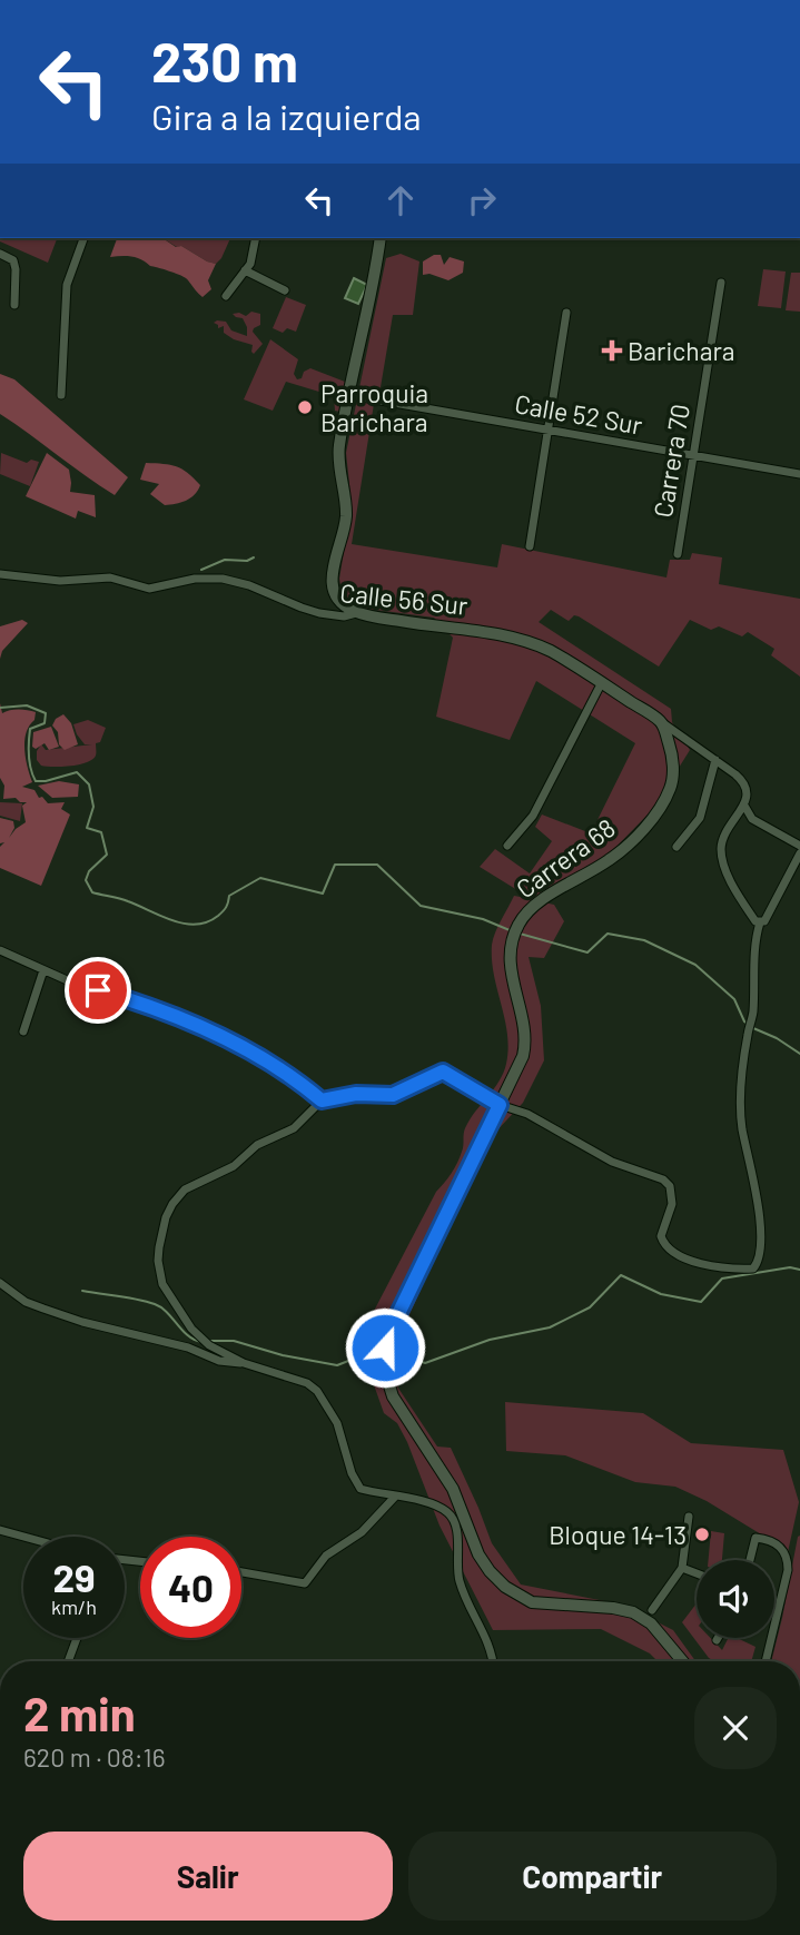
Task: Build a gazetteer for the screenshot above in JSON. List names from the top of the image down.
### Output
{
  "streets": {
    "street": [
      "Calle 52 Sur",
      "Carrera 70",
      "Calle 56 Sur",
      "Carrera 68"
    ]
  },
  "crossings": [
    ["Calle 52 Sur", "Carrera 70"],
    ["Calle 56 Sur", "Carrera 68"]
  ],
  "places": {
    "health": ["Barichara"],
    "other": ["Parroquia Barichara", "Bloque 14-13"]
  },
  "page": {
    "turn": ["230 m", "Gira a la izquierda"],
    "speed": "29 km/h",
    "limit": "40",
    "heading": ["2 min", "620 m · 08:16"],
    "buttons": ["Salir", "Compartir"]
  }
}
